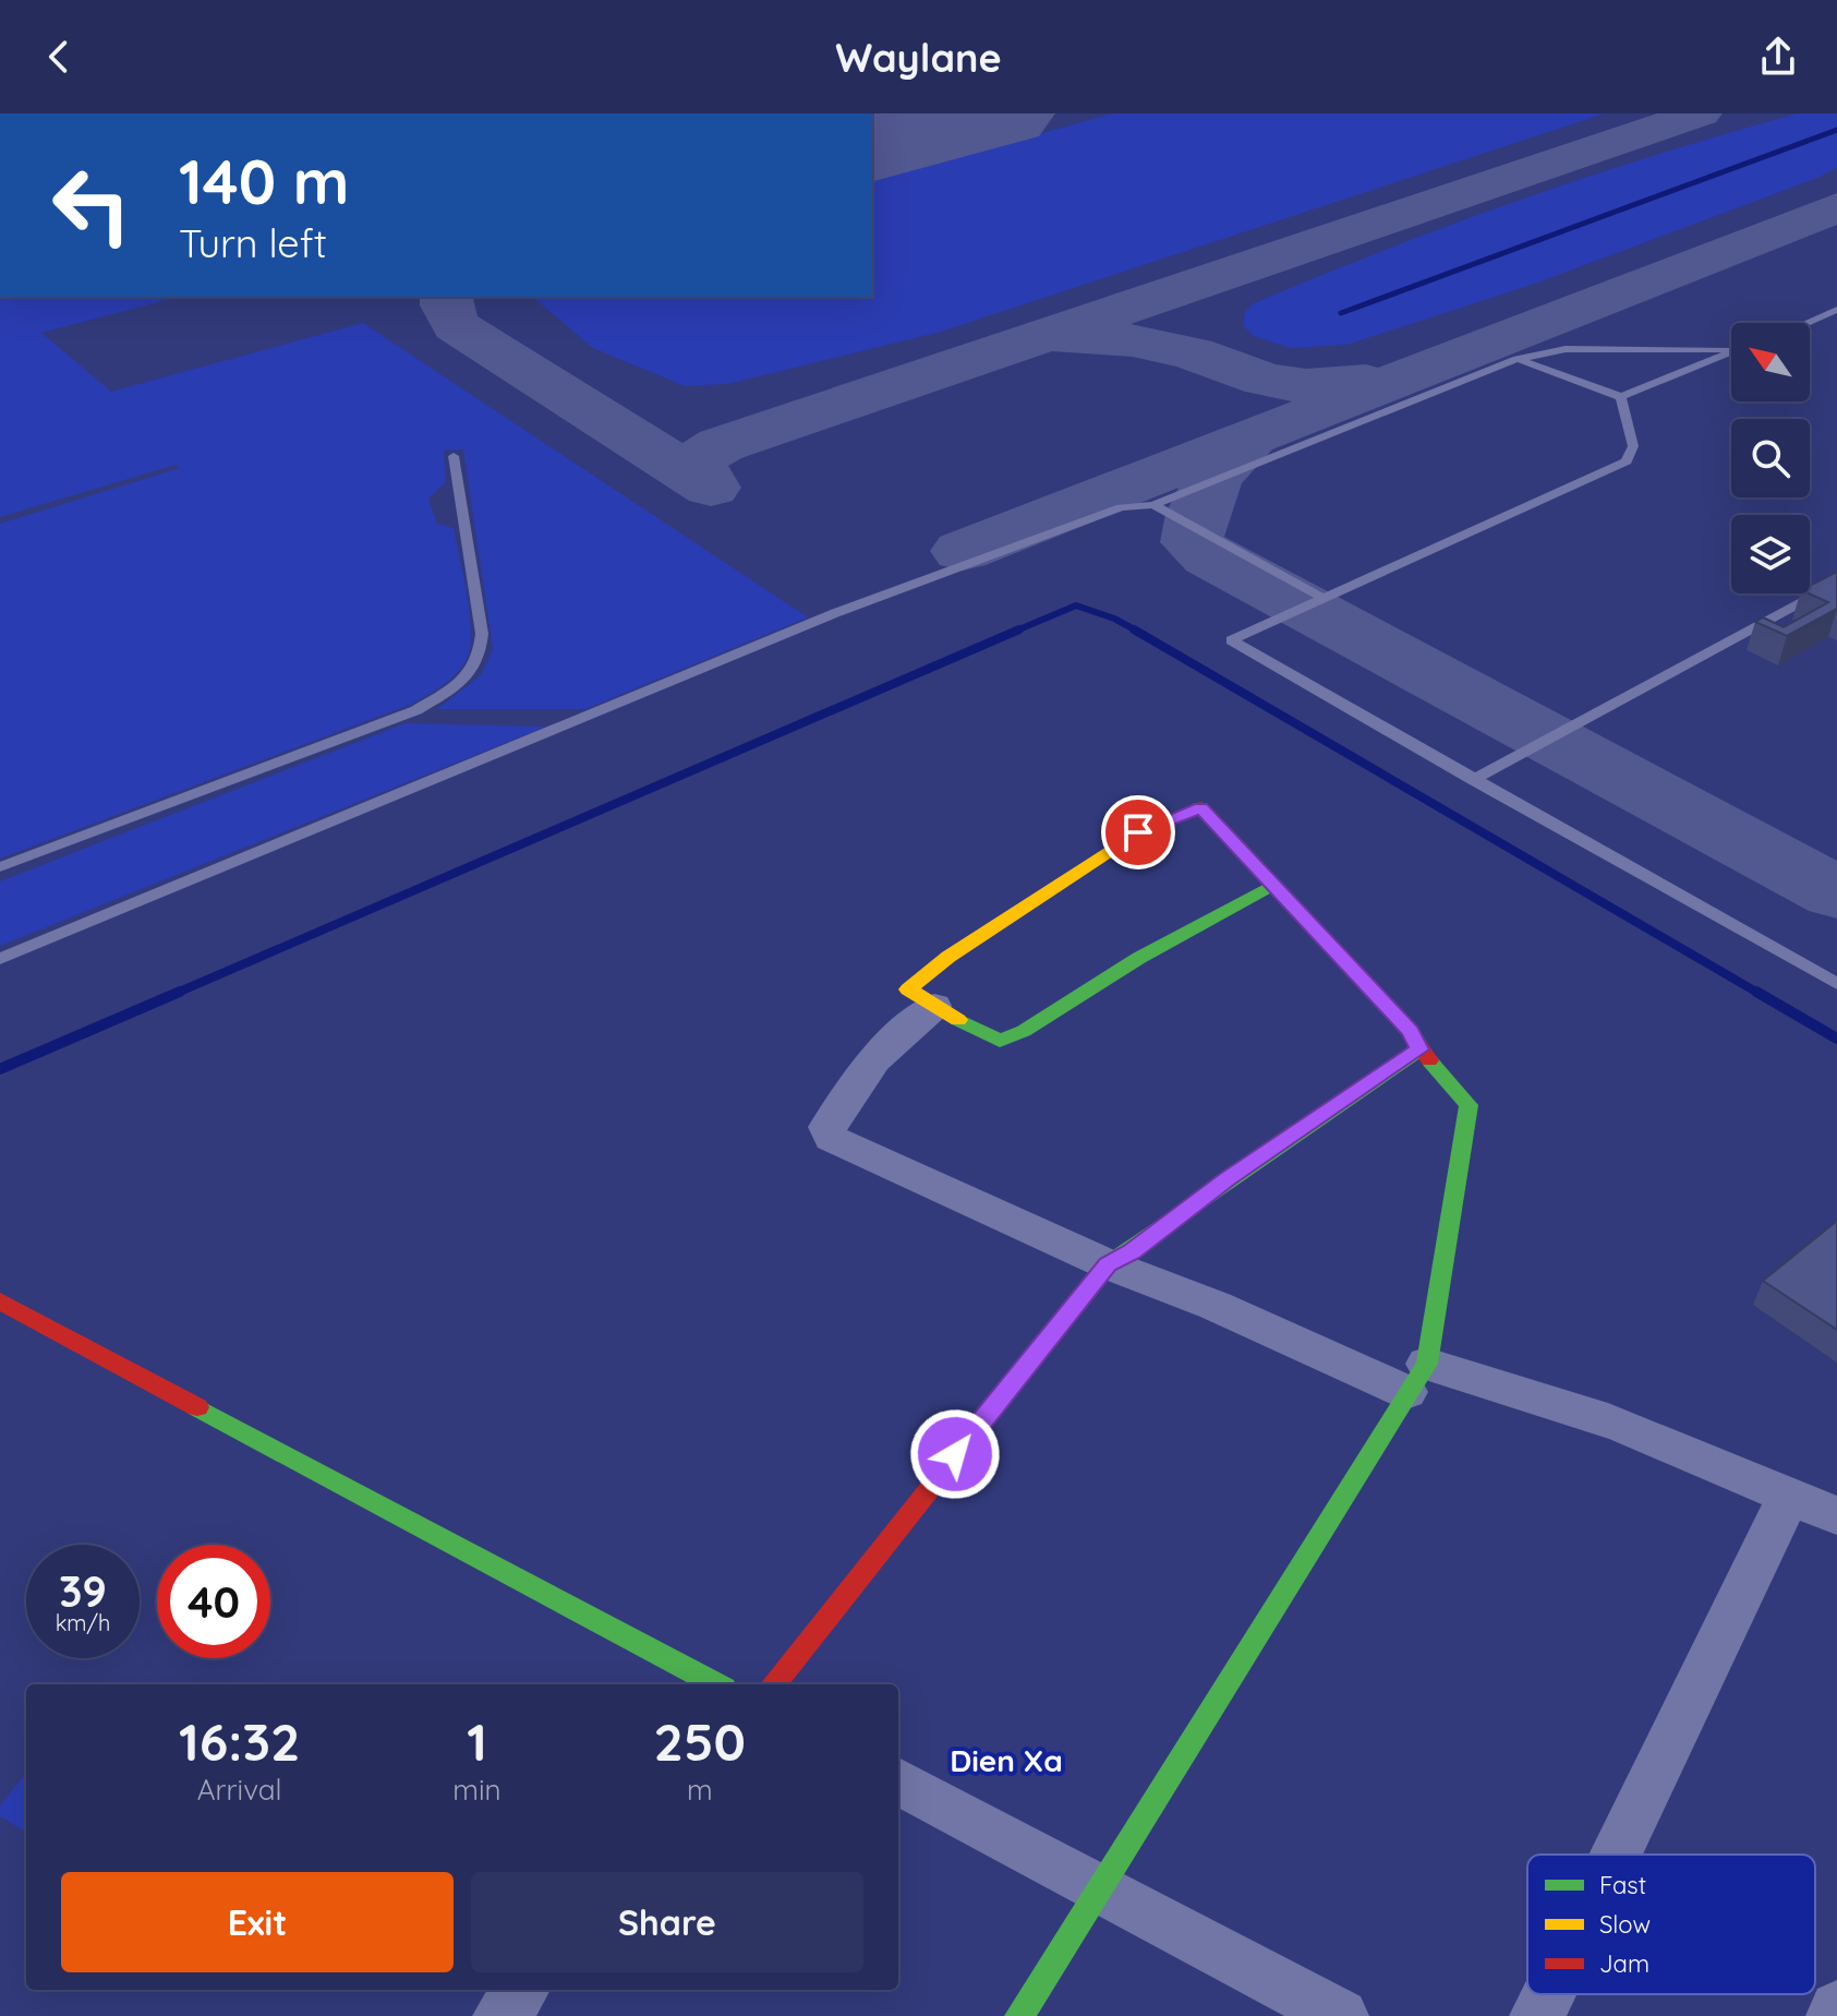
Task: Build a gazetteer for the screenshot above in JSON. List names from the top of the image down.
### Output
{
  "districts": ["Dien Xa"],
  "legend": ["Fast", "Slow", "Jam"],
  "north": "top left",
  "page": {
    "header": "Waylane",
    "turn": ["140 m", "Turn left"],
    "speed": "39 km/h",
    "limit": "40",
    "eta": [
      "16:32",
      "Arrival",
      "1",
      "min",
      "250",
      "m"
    ],
    "buttons": ["Exit", "Share"]
  }
}
